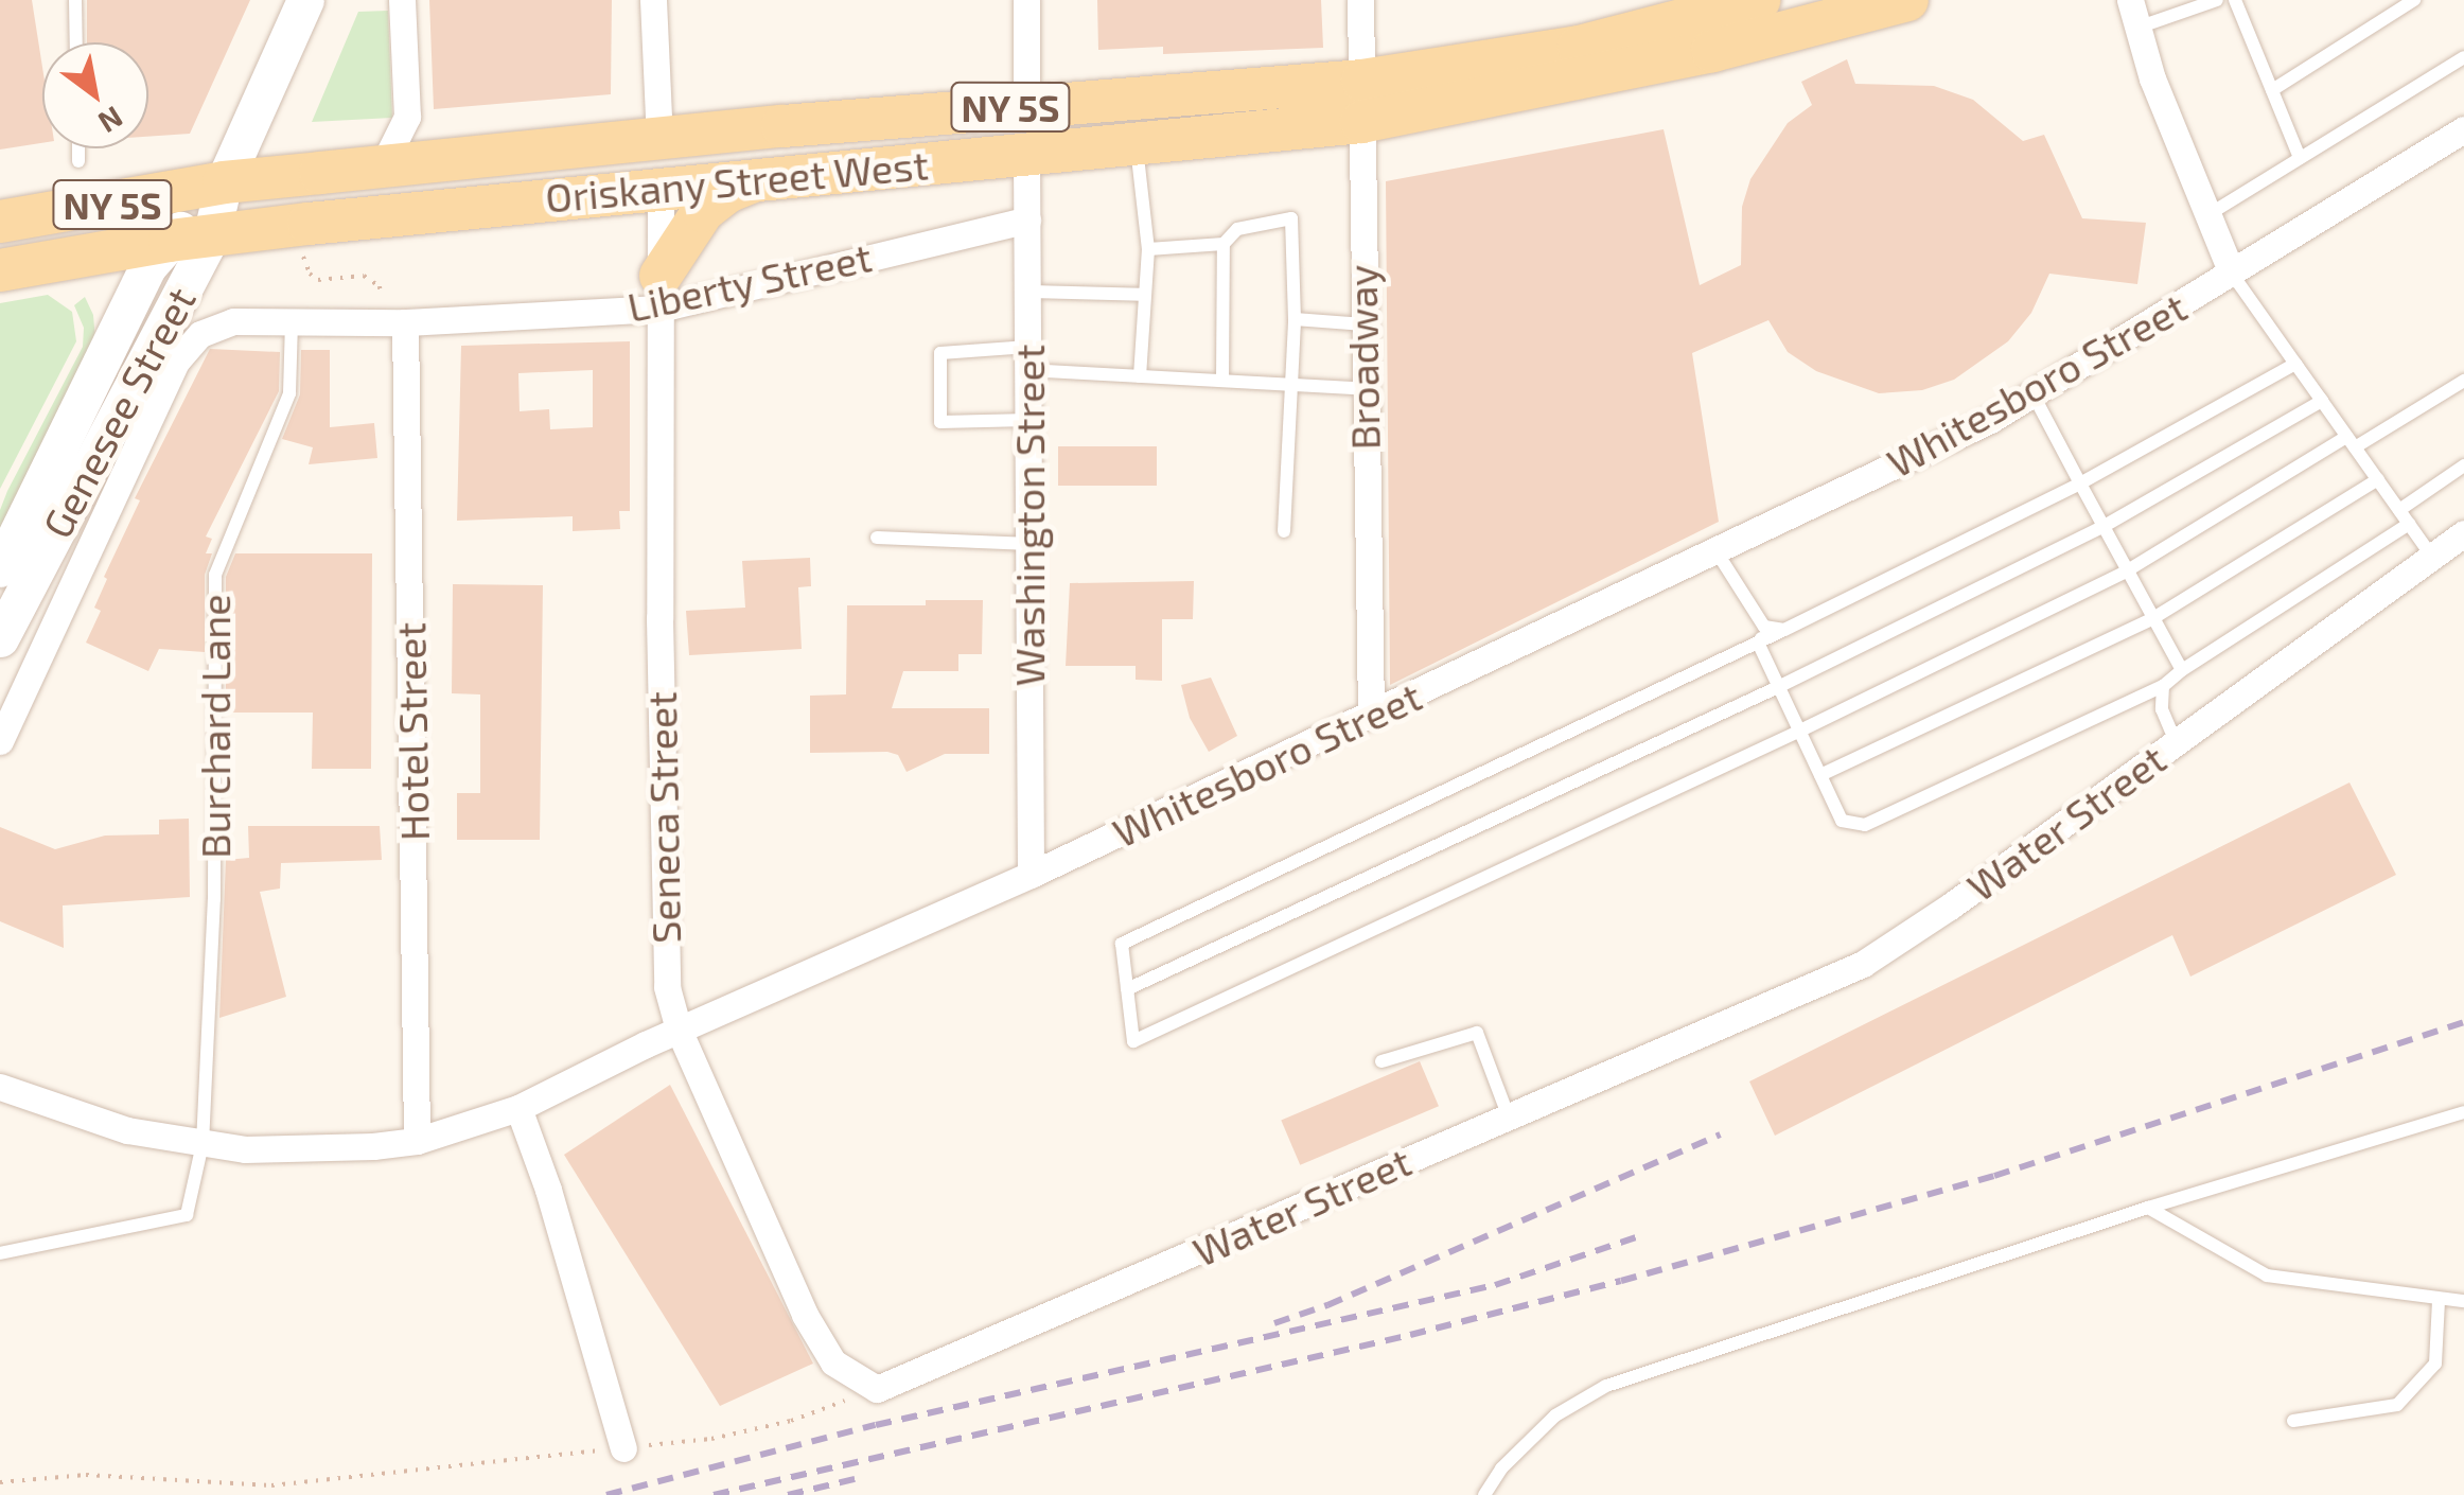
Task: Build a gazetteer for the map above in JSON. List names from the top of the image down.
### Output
{
  "streets": {
    "main road": ["NY 5S", "Oriskany Street West", "Genesee Street"],
    "street": [
      "Liberty Street",
      "Broadway",
      "Whitesboro Street",
      "Washington Street",
      "Hotel Street",
      "Seneca Street",
      "Water Street"
    ],
    "lane": ["Burchard Lane"]
  },
  "crossings": [
    ["Oriskany Street West", "Broadway"],
    ["Oriskany Street West", "Genesee Street"],
    ["Oriskany Street West", "Washington Street"],
    ["Oriskany Street West", "Seneca Street"],
    ["Liberty Street", "Washington Street"],
    ["Liberty Street", "Burchard Lane"],
    ["Liberty Street", "Hotel Street"],
    ["Liberty Street", "Seneca Street"],
    ["Broadway", "Whitesboro Street"],
    ["Whitesboro Street", "Washington Street"],
    ["Whitesboro Street", "Burchard Lane"],
    ["Whitesboro Street", "Hotel Street"],
    ["Whitesboro Street", "Seneca Street"],
    ["Seneca Street", "Water Street"]
  ],
  "north": "bottom right"
}
